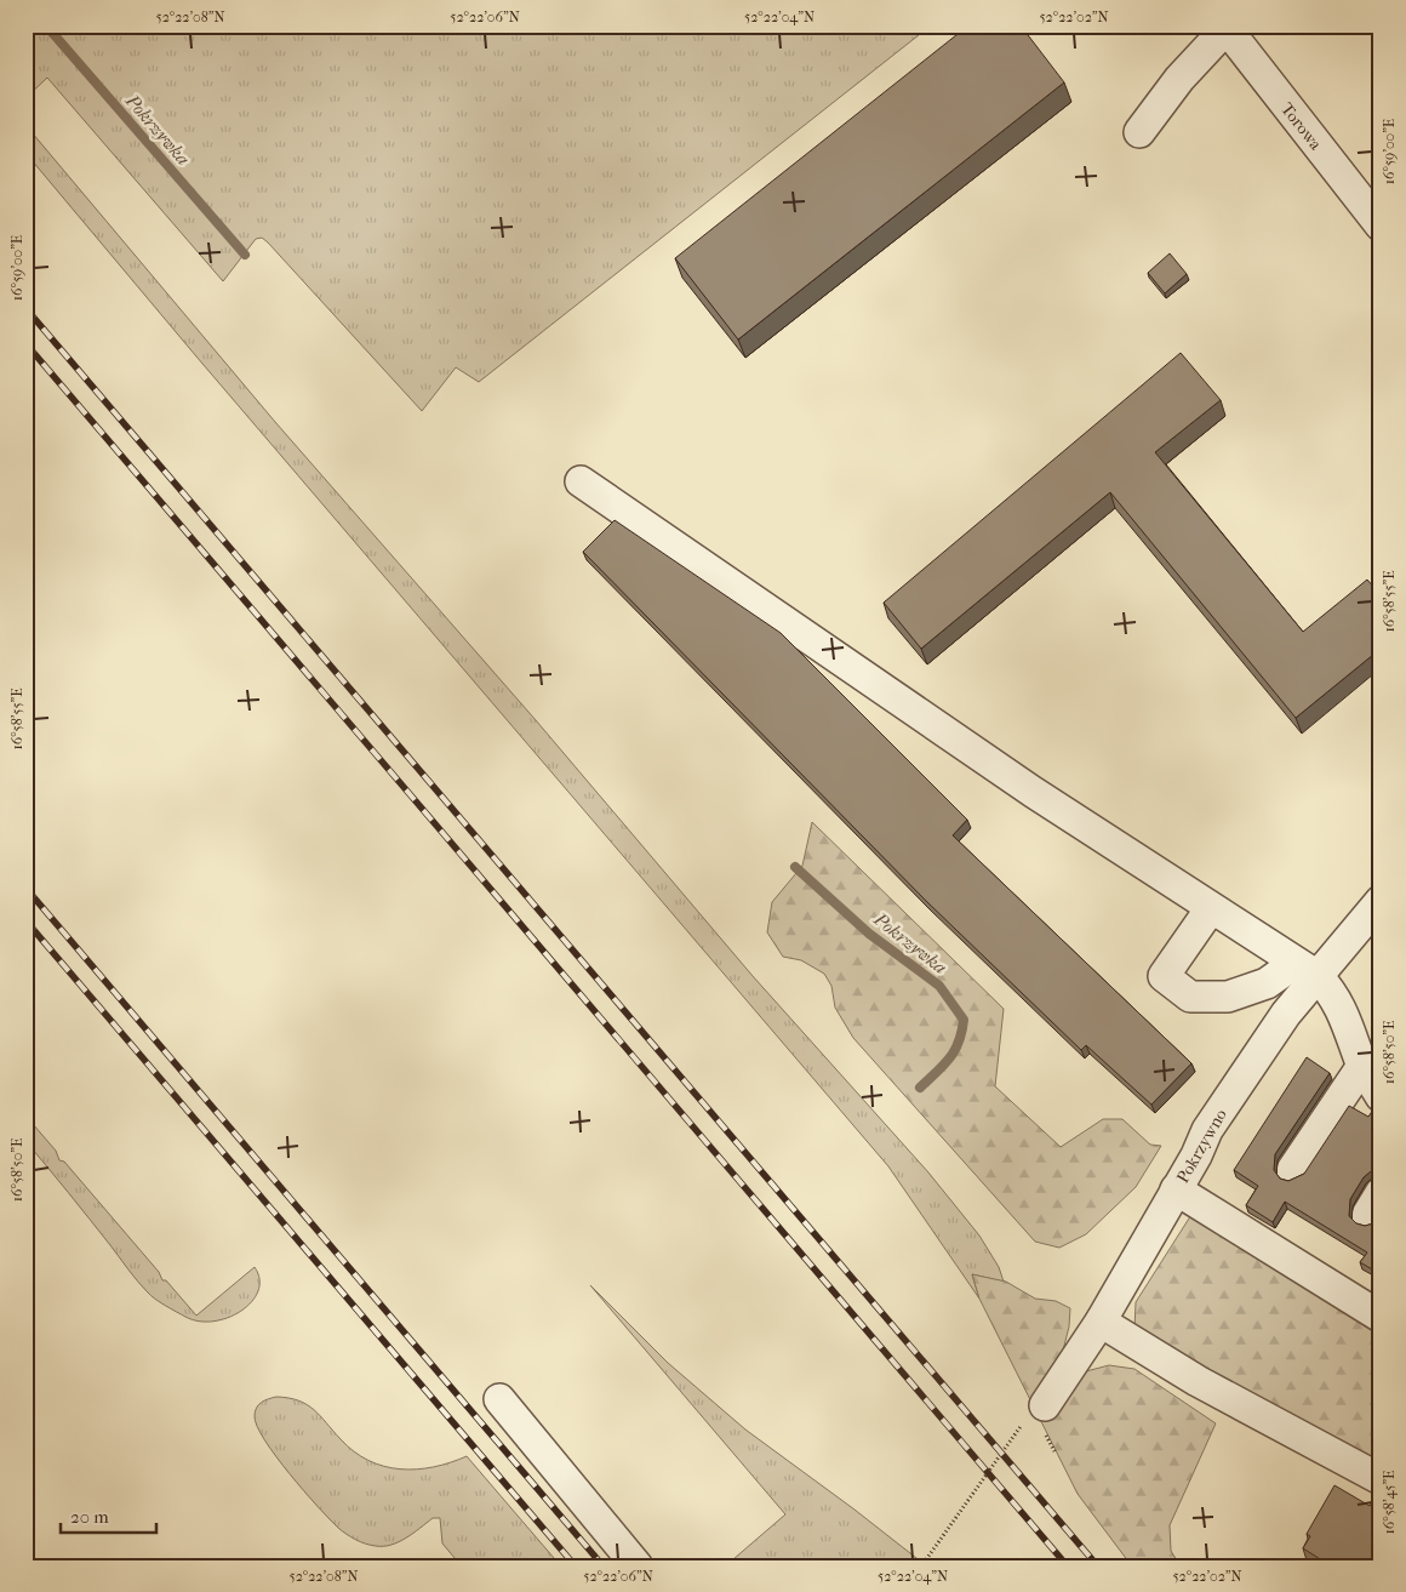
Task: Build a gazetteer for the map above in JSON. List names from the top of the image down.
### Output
{
  "streets": {
    "street": ["Torowa", "Pokrzywno"]
  },
  "water": ["Pokrzywka"],
  "scale_bar": "20 m",
  "coordinates": [
    "52°22'08\"N",
    "52°22'06\"N",
    "52°22'04\"N",
    "52°22'02\"N",
    "16°59'00\"E",
    "16°58'55\"E",
    "16°58'50\"E",
    "16°58'45\"E"
  ]
}
